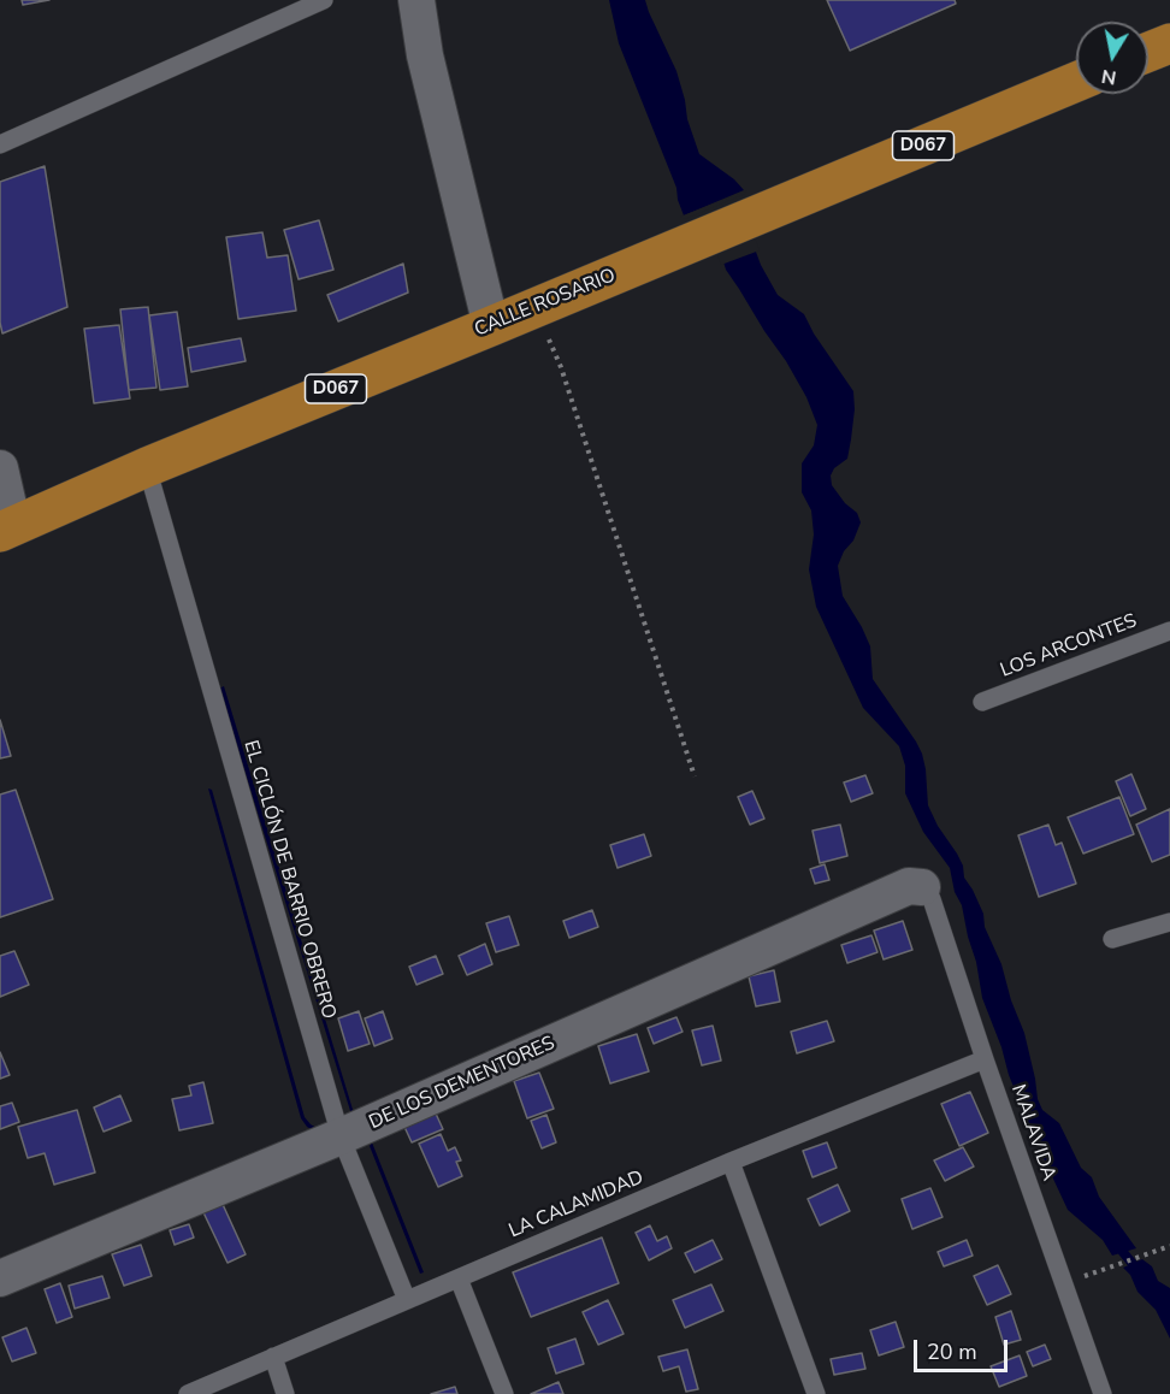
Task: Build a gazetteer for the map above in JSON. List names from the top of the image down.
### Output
{
  "streets": {
    "main road": ["D067", "CALLE ROSARIO"],
    "street": ["DE LOS DEMENTORES"],
    "lane": [
      "LOS ARCONTES",
      "EL CICLÓN DE BARRIO OBRERO",
      "MALAVIDA",
      "LA CALAMIDAD"
    ]
  },
  "crossings": [
    ["CALLE ROSARIO", "EL CICLÓN DE BARRIO OBRERO"],
    ["EL CICLÓN DE BARRIO OBRERO", "DE LOS DEMENTORES"],
    ["EL CICLÓN DE BARRIO OBRERO", "LA CALAMIDAD"],
    ["DE LOS DEMENTORES", "MALAVIDA"],
    ["MALAVIDA", "LA CALAMIDAD"]
  ],
  "scale_bar": "20 m",
  "north": "bottom"
}
